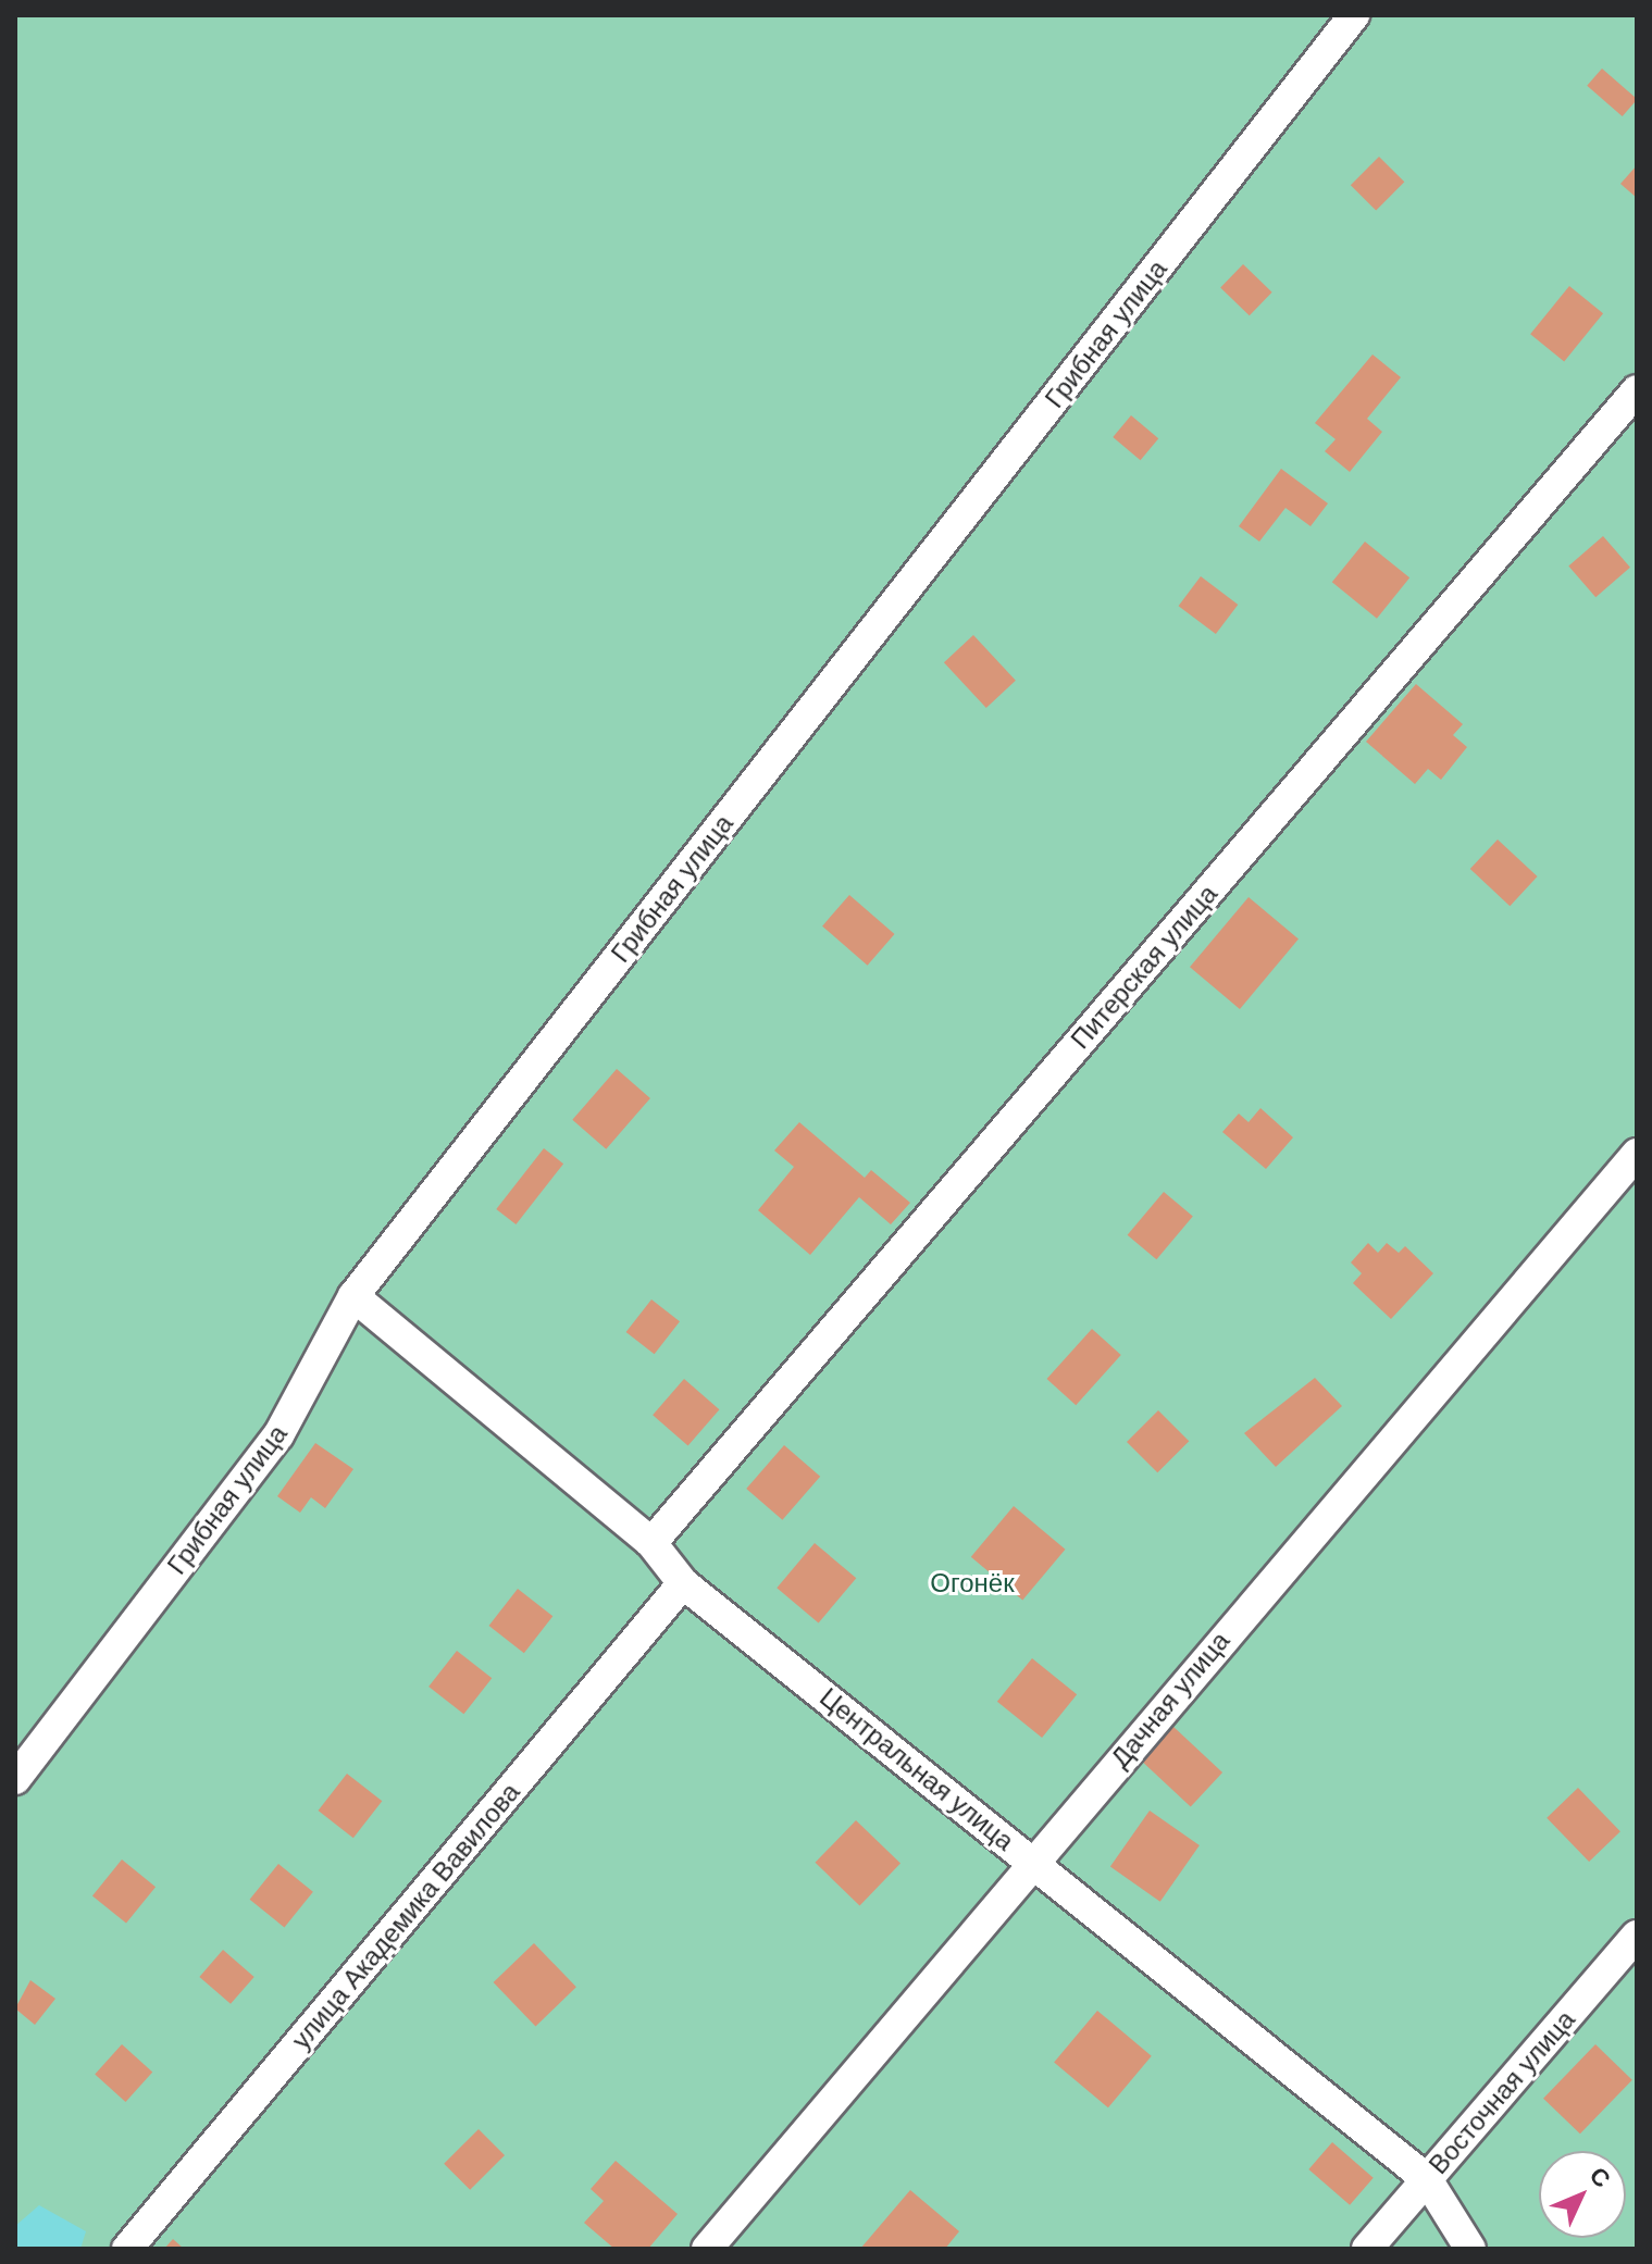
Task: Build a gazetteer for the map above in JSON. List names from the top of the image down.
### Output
{
  "streets": {
    "street": [
      "Грибная улица",
      "Питерская улица",
      "Дачная улица",
      "Центральная улица",
      "улица Академика Вавилова",
      "Восточная улица"
    ]
  },
  "crossings": [
    ["Грибная улица", "Центральная улица"],
    ["Питерская улица", "Центральная улица"],
    ["Дачная улица", "Центральная улица"],
    ["Центральная улица", "улица Академика Вавилова"],
    ["Центральная улица", "Восточная улица"]
  ],
  "parks": ["Огонёк"],
  "north": "top right"
}
